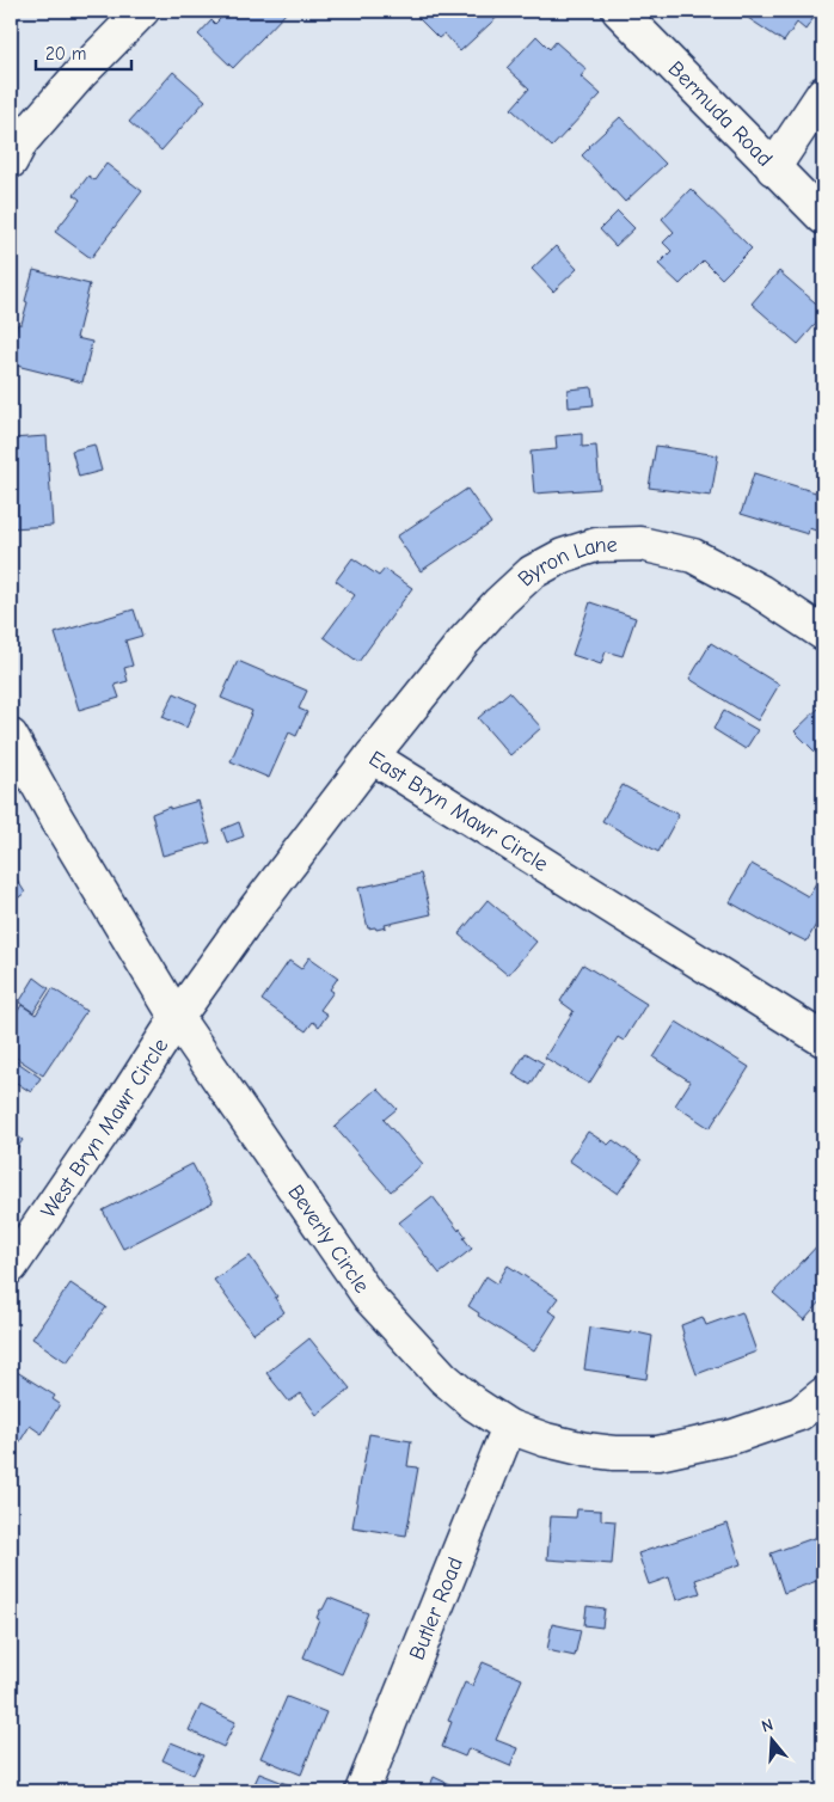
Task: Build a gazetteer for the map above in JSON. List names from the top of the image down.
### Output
{
  "streets": {
    "street": [
      "Bermuda Road",
      "Byron Lane",
      "East Bryn Mawr Circle",
      "West Bryn Mawr Circle",
      "Beverly Circle",
      "Butler Road"
    ]
  },
  "crossings": [
    ["Byron Lane", "East Bryn Mawr Circle"],
    ["East Bryn Mawr Circle", "West Bryn Mawr Circle"],
    ["East Bryn Mawr Circle", "Beverly Circle"],
    ["West Bryn Mawr Circle", "Beverly Circle"],
    ["Beverly Circle", "Butler Road"]
  ],
  "scale_bar": "20 m",
  "north": "top"
}
